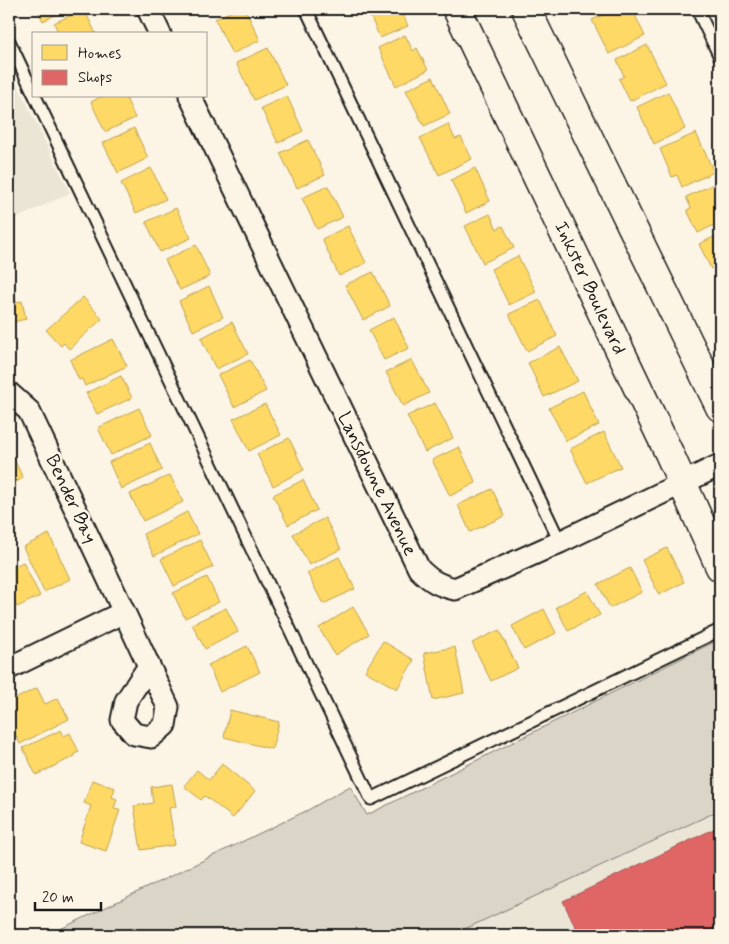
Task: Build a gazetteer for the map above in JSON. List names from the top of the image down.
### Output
{
  "streets": {
    "main road": ["Inkster Boulevard"],
    "street": ["Lansdowne Avenue", "Bender Bay"]
  },
  "crossings": [
    ["Inkster Boulevard", "Lansdowne Avenue"]
  ],
  "legend": ["Homes", "Shops"],
  "scale_bar": "20 m"
}
